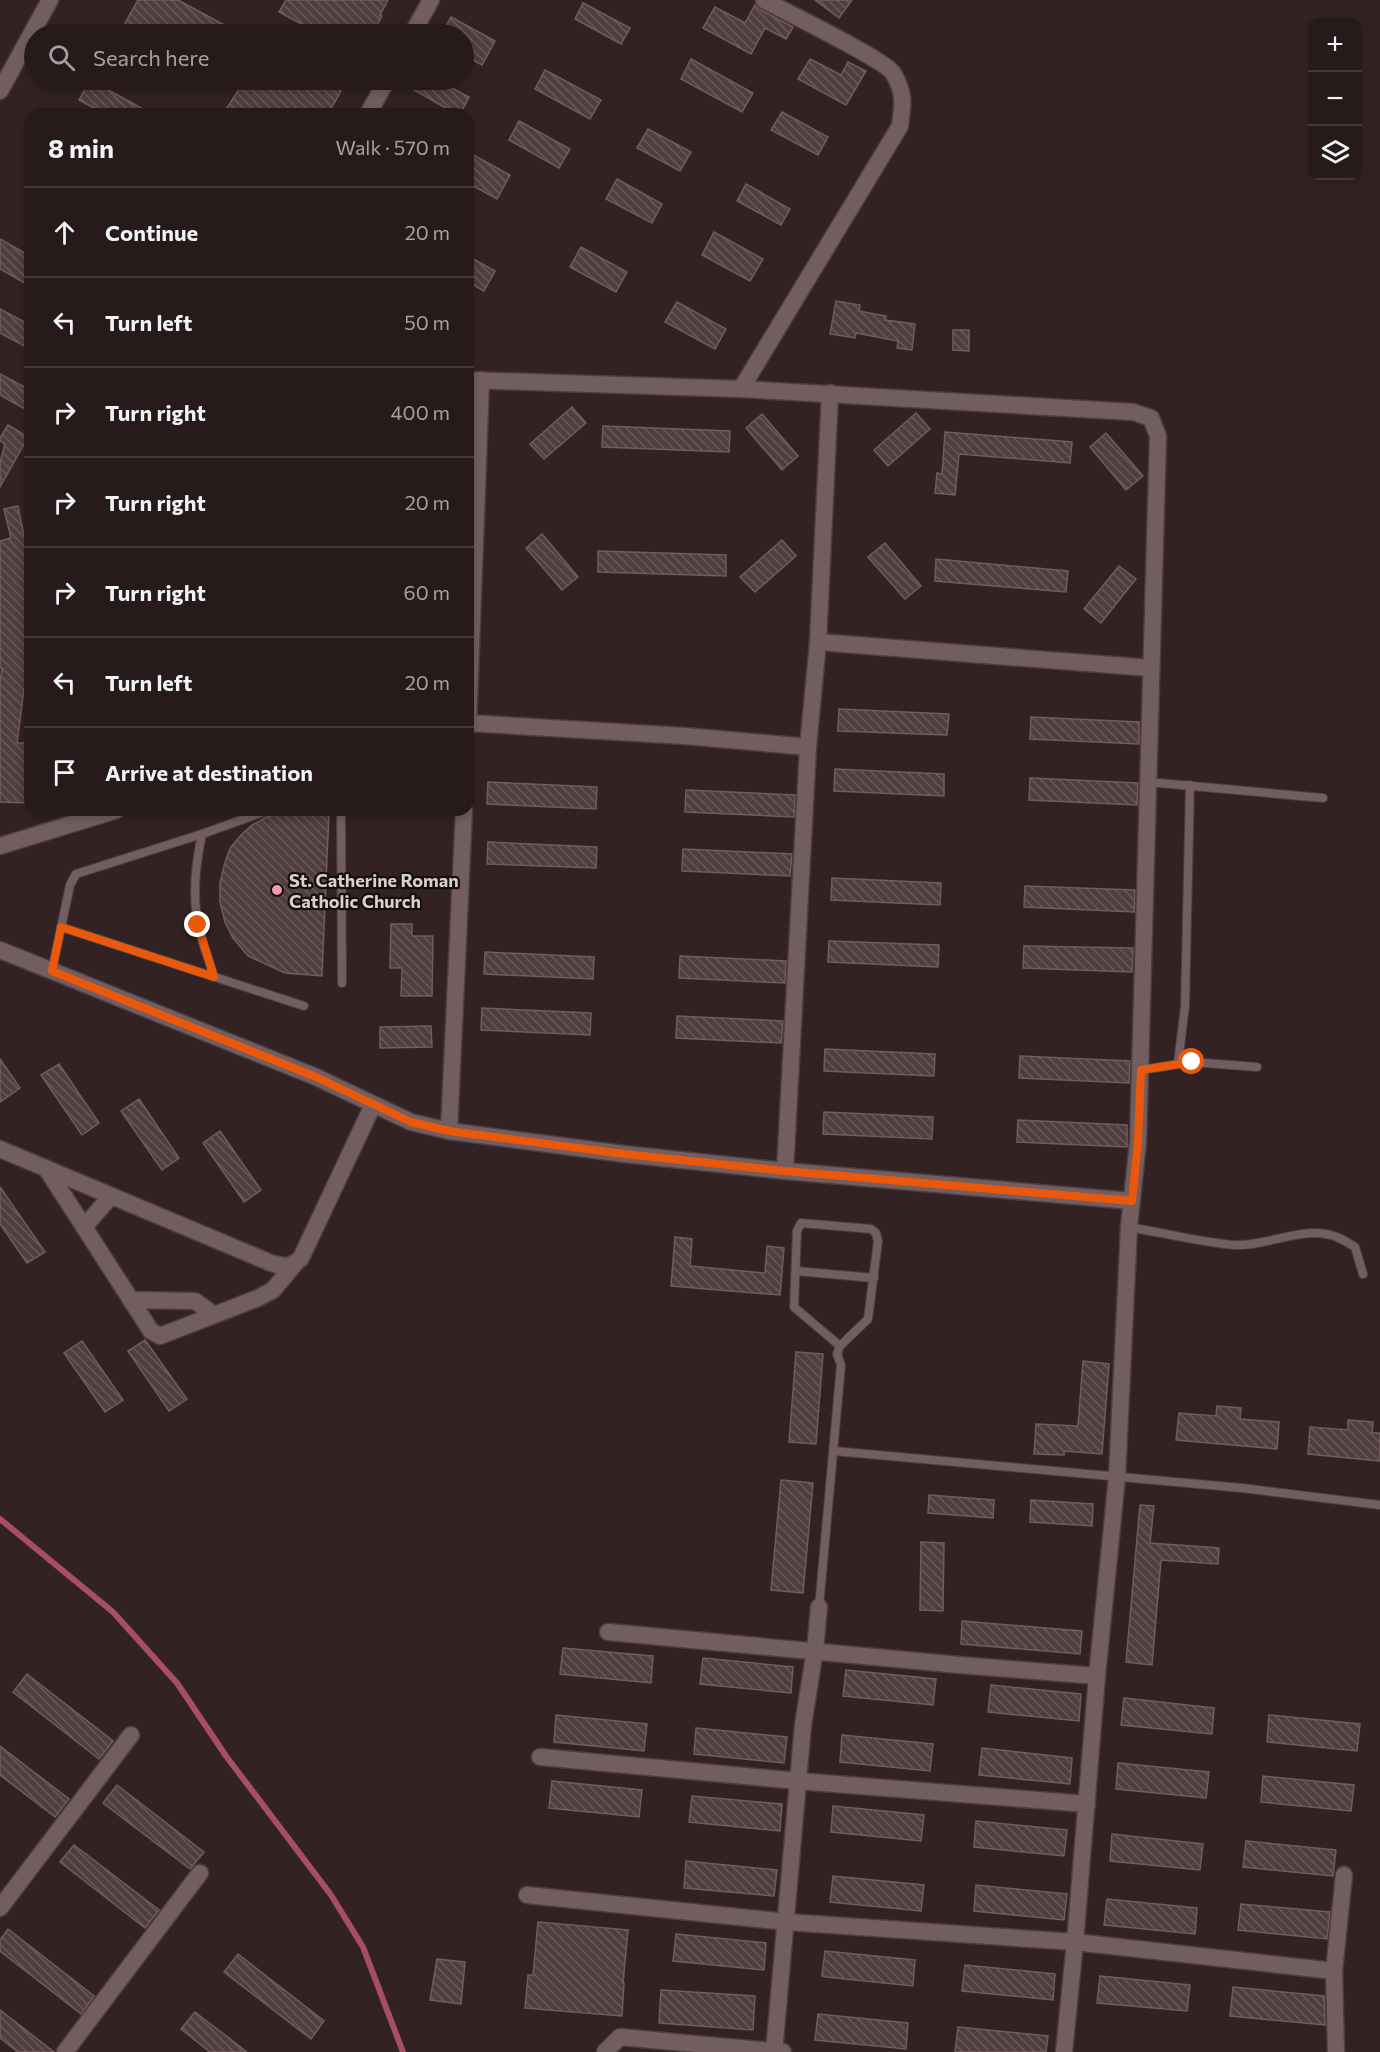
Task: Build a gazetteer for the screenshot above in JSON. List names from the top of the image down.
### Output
{
  "places": ["St. Catherine Roman Catholic Church"],
  "page": {
    "map_buttons": ["+", "−"],
    "search": "Search here",
    "heading": ["8 min", "Walk · 570 m"],
    "list": [
      ["Continue", "20 m"],
      ["Turn left", "50 m"],
      ["Turn right", "400 m"],
      ["Turn right", "20 m"],
      ["Turn right", "60 m"],
      ["Turn left", "20 m"],
      "Arrive at destination"
    ]
  }
}
